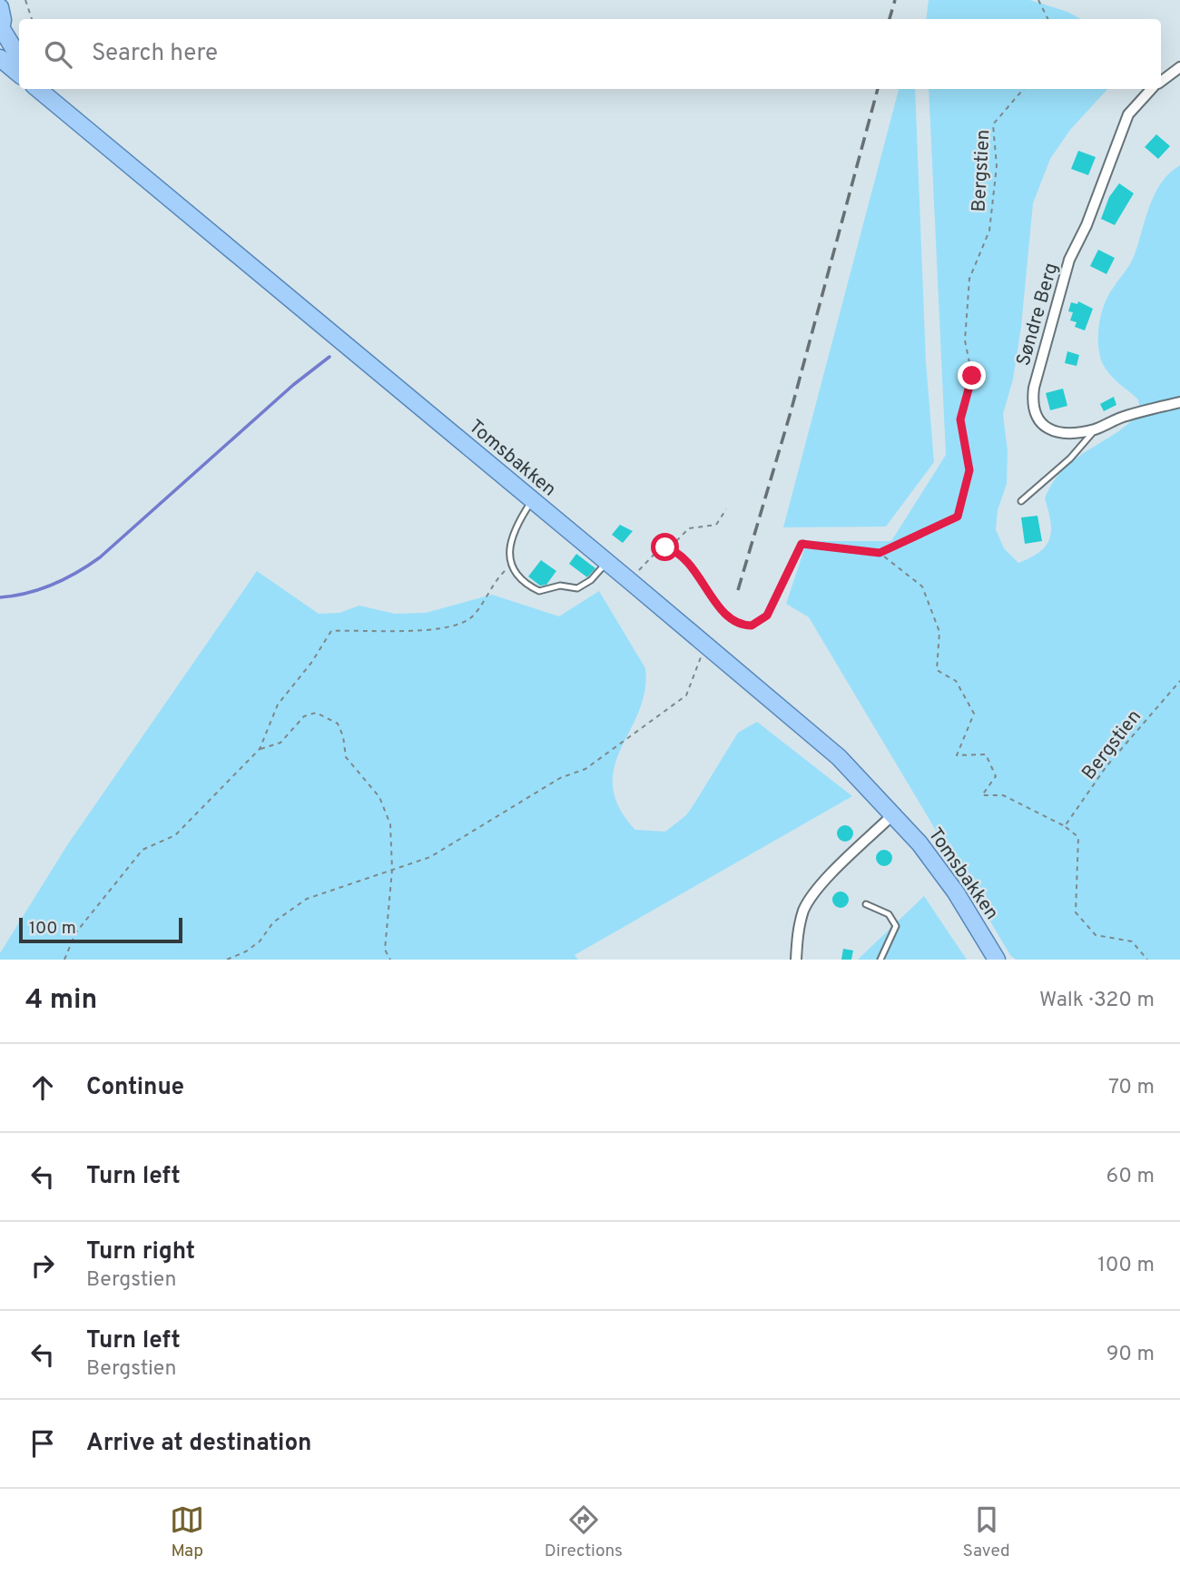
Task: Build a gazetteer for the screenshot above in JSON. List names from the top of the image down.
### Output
{
  "streets": {
    "main road": ["Tomsbakken"],
    "street": ["Søndre Berg"],
    "path": ["Bergstien"]
  },
  "scale_bar": "100 m",
  "page": {
    "search": "Search here",
    "scale": "100 m",
    "heading": ["4 min", "Walk · 320 m"],
    "list": [
      ["Continue", "70 m"],
      ["Turn left", "60 m"],
      ["Turn right", "Bergstien", "100 m"],
      ["Turn left", "Bergstien", "90 m"],
      "Arrive at destination"
    ],
    "nav": ["Map", "Directions", "Saved"]
  }
}
